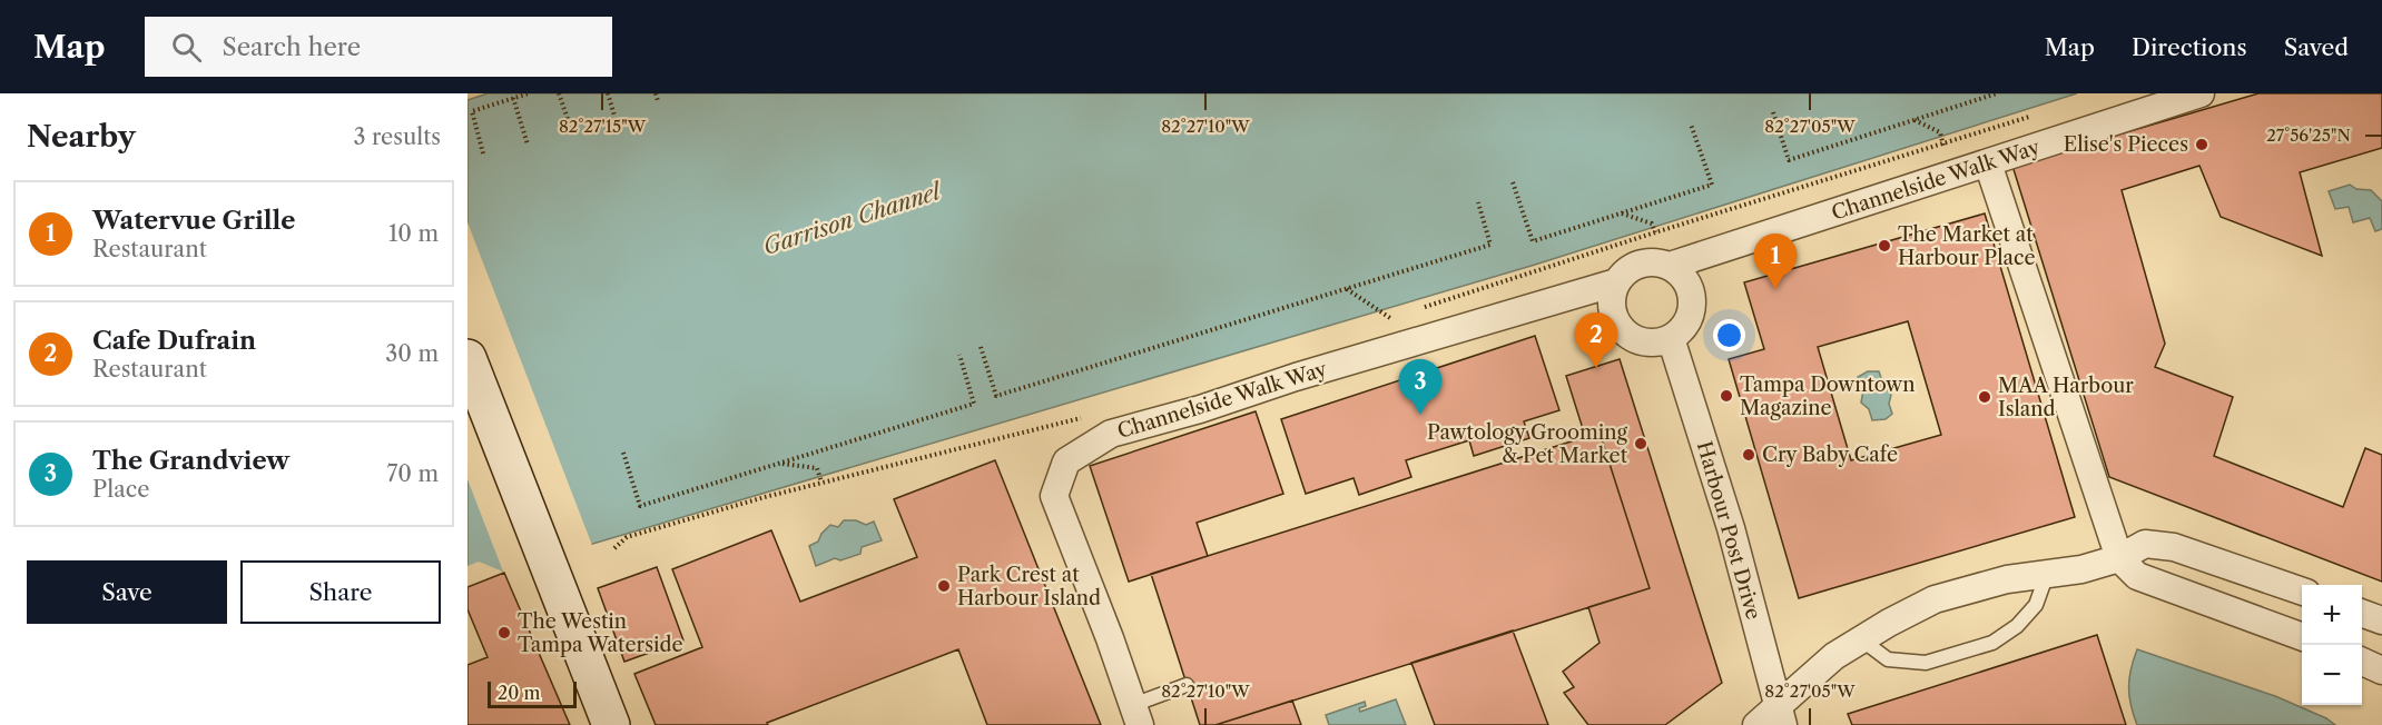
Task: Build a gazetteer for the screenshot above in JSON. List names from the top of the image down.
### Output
{
  "streets": {
    "street": ["Channelside Walk Way", "Harbour Post Drive"]
  },
  "crossings": [
    ["Channelside Walk Way", "Harbour Post Drive"]
  ],
  "water": ["Garrison Channel"],
  "places": [
    "Elise's Pieces",
    "The Market at Harbour Place",
    "Tampa Downtown Magazine",
    "MAA Harbour Island",
    "Pawtology Grooming & Pet Market",
    "Cry Baby Cafe",
    "Park Crest at Harbour Island",
    "The Westin Tampa Waterside"
  ],
  "scale_bar": "20 m",
  "page": {
    "header": "Map",
    "search": "Search here",
    "nav": ["Map", "Directions", "Saved"],
    "heading": ["Nearby", "3 results"],
    "list": [
      {
        "mark": "1",
        "name": "Watervue Grille",
        "note": "Restaurant",
        "value": "10 m"
      },
      {
        "mark": "2",
        "name": "Cafe Dufrain",
        "note": "Restaurant",
        "value": "30 m"
      },
      {
        "mark": "3",
        "name": "The Grandview",
        "note": "Place",
        "value": "70 m"
      }
    ],
    "pins": ["1", "2", "3"],
    "buttons": ["Save", "Share"],
    "map_buttons": ["+", "−"],
    "scale": "20 m"
  },
  "coordinates": [
    "82°27'15\"W",
    "82°27'10\"W",
    "82°27'05\"W",
    "27°56'25\"N"
  ]
}
